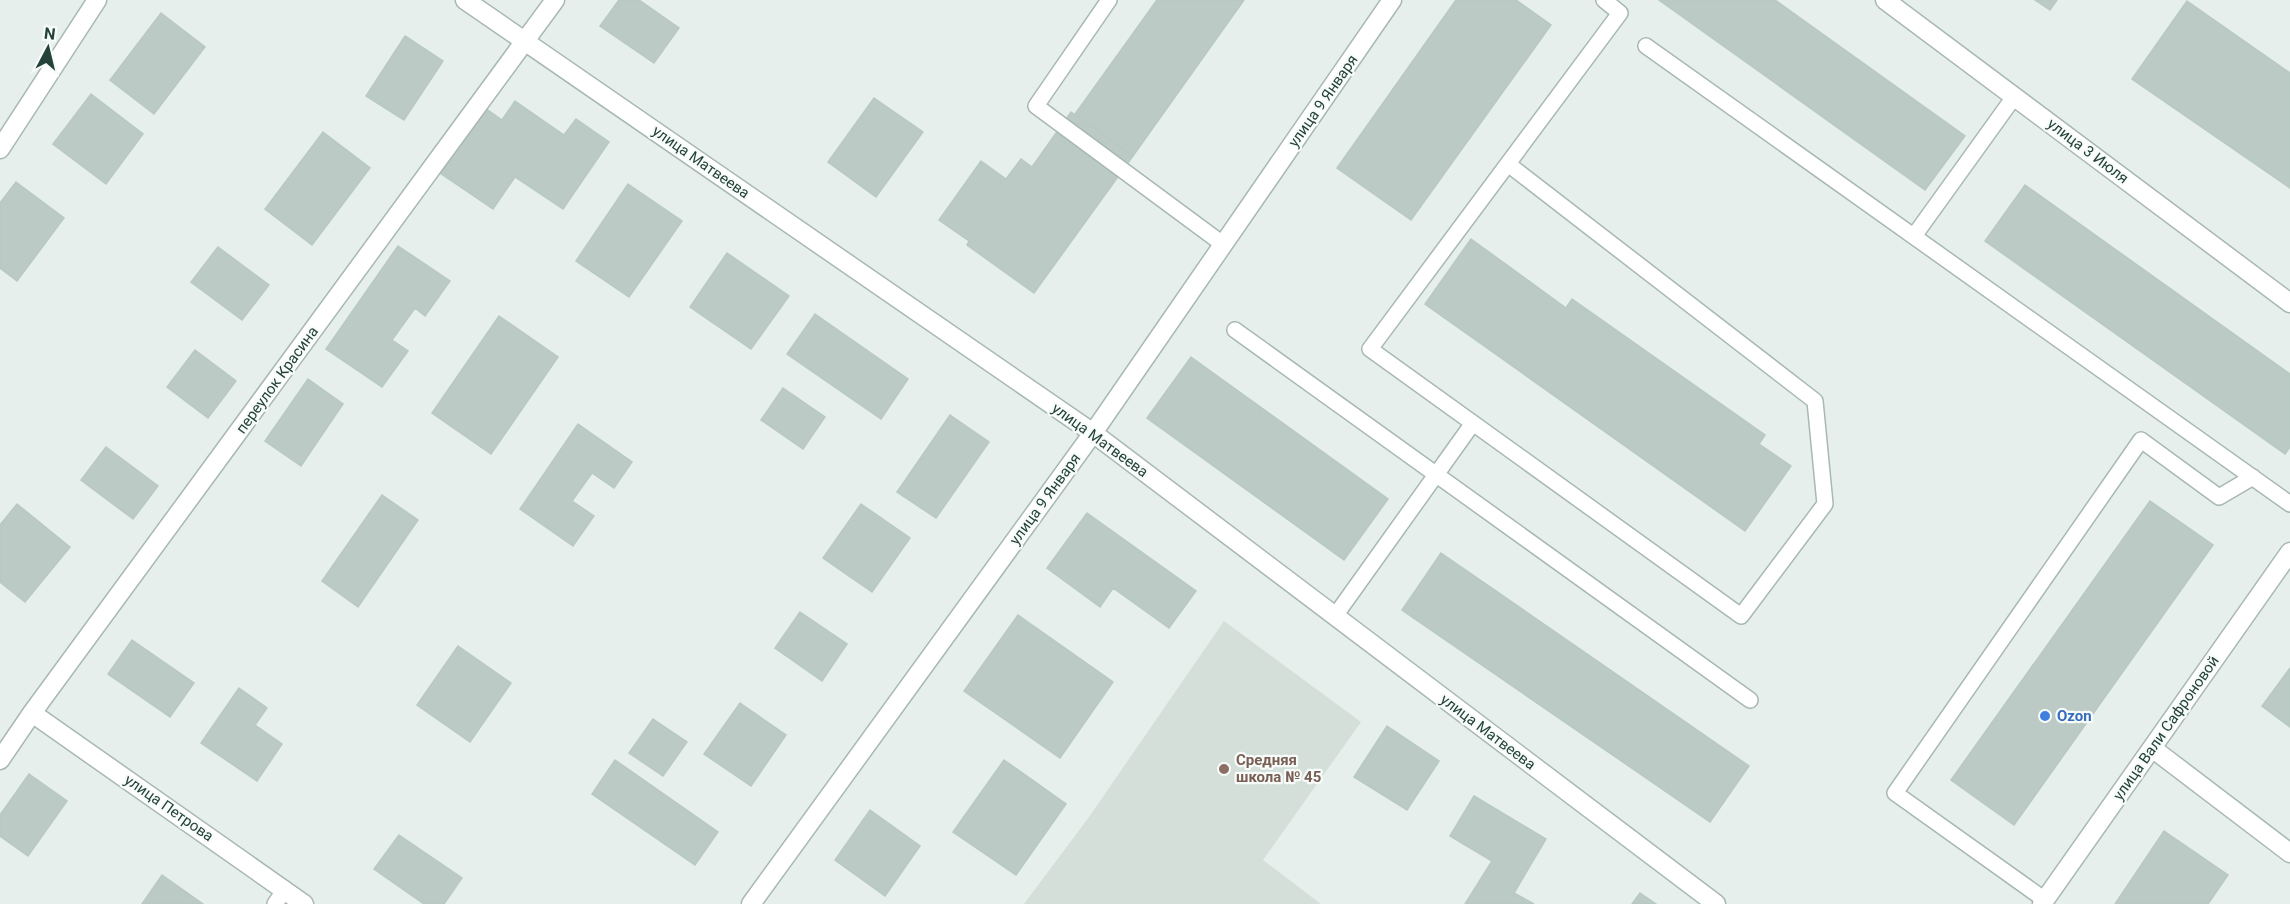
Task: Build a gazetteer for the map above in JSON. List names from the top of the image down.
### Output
{
  "streets": {
    "street": [
      "улица 9 Января",
      "улица 3 Июля",
      "улица Матвеева",
      "переулок Красина",
      "улица Вали Сафроновой",
      "улица Петрова"
    ]
  },
  "crossings": [
    ["улица 9 Января", "улица Матвеева"],
    ["улица Матвеева", "переулок Красина"],
    ["переулок Красина", "улица Петрова"]
  ],
  "places": ["Ozon", "Средняя школа № 45"],
  "north": "top"
}
